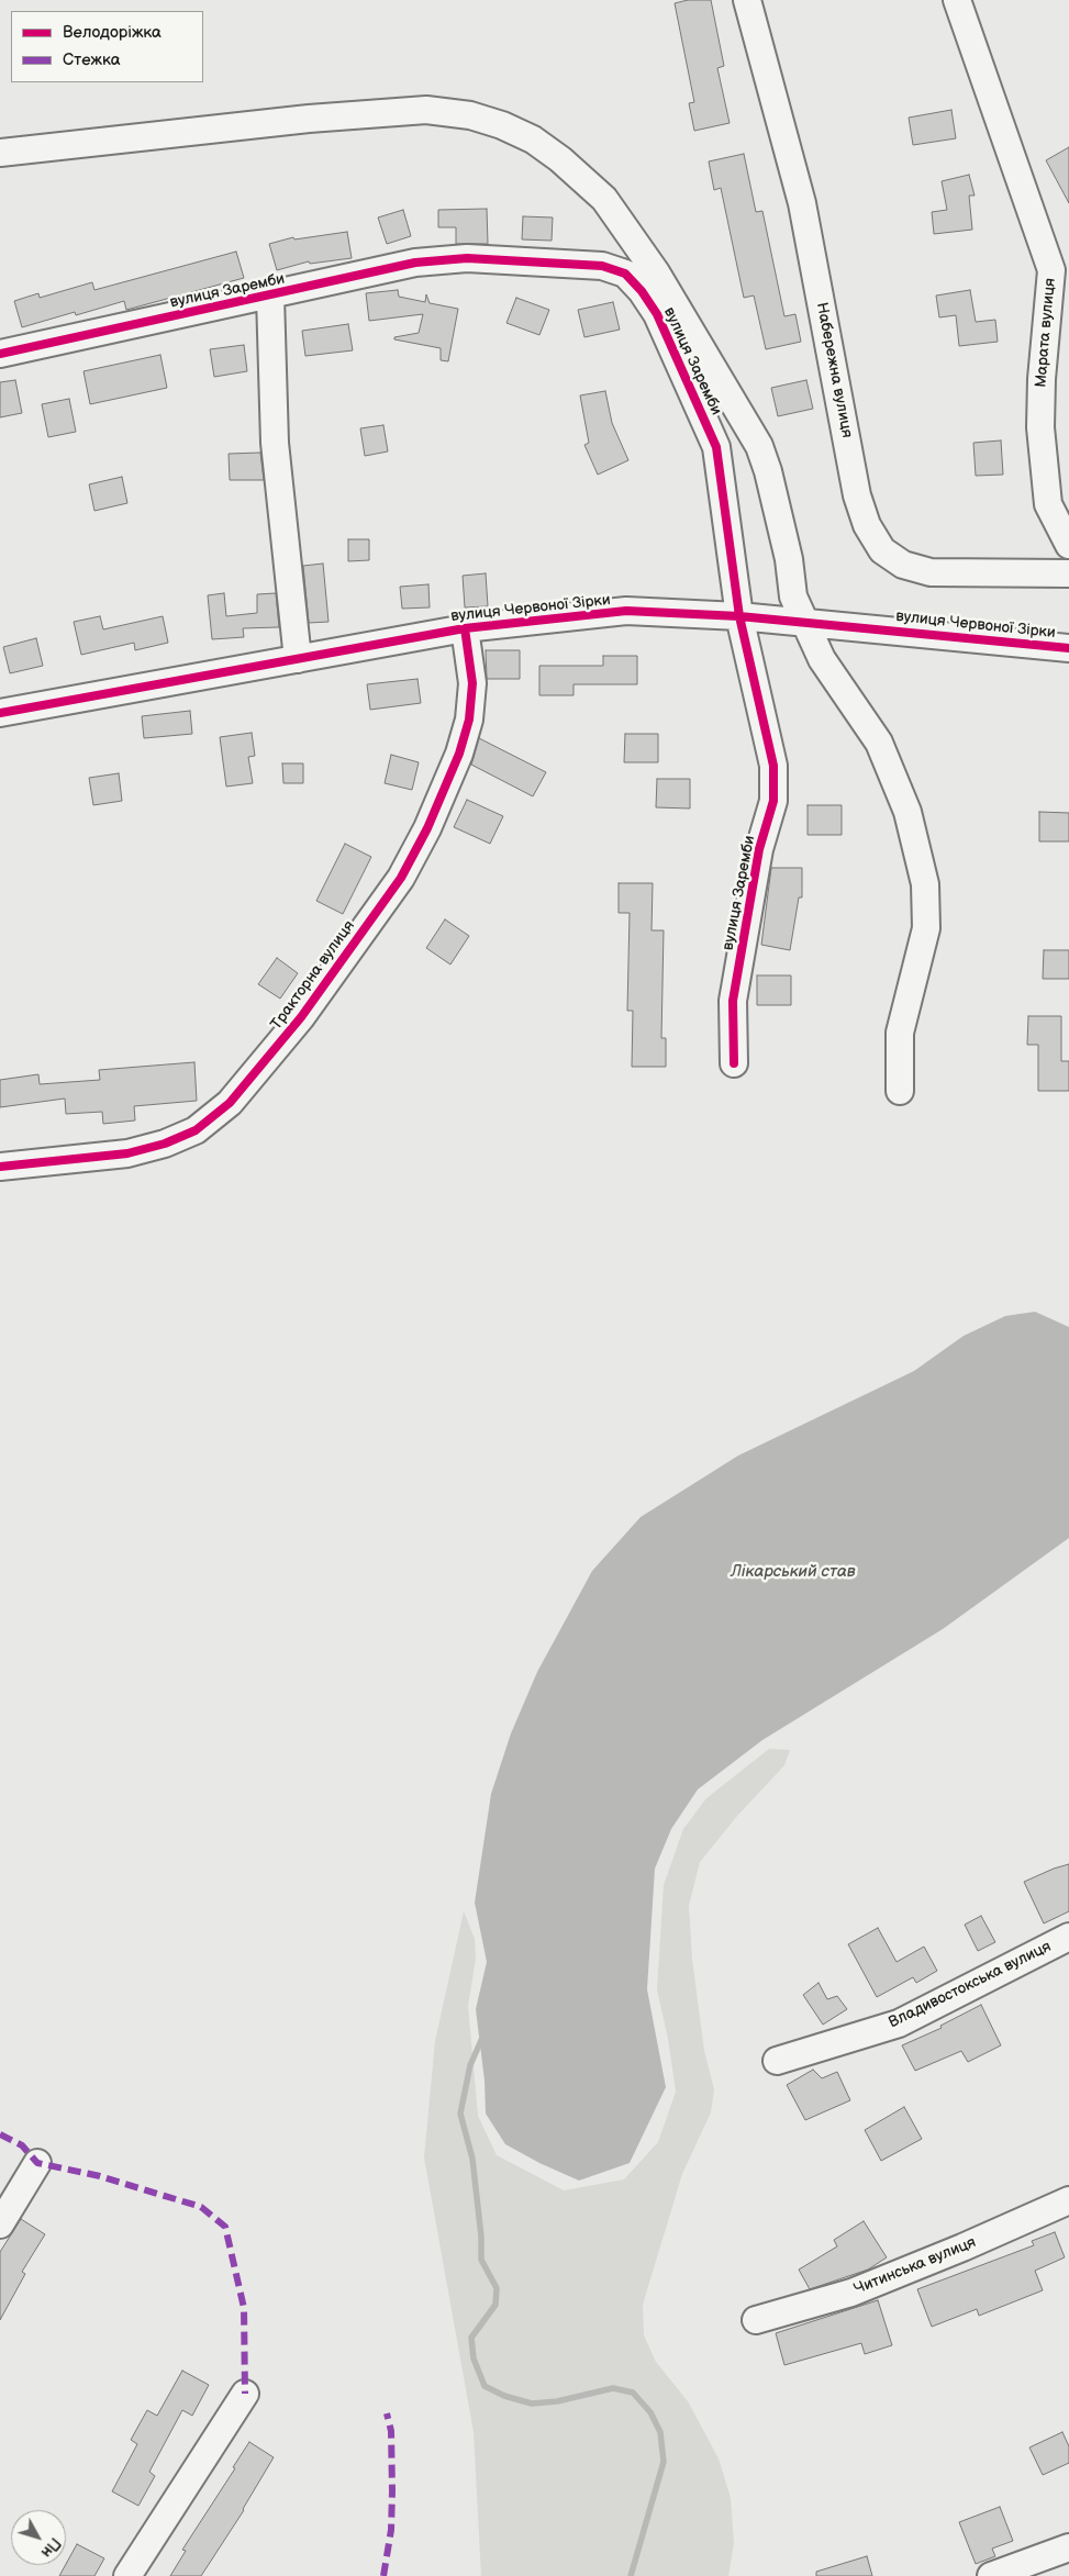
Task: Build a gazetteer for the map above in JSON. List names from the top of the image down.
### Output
{
  "streets": {
    "street": [
      "вулиця Заремби",
      "Марата вулиця",
      "Набережна вулиця",
      "вулиця Червоної Зірки",
      "Тракторна вулиця",
      "Владивостокська вулиця",
      "Читинська вулиця"
    ]
  },
  "crossings": [
    ["вулиця Заремби", "вулиця Червоної Зірки"],
    ["вулиця Червоної Зірки", "Тракторна вулиця"]
  ],
  "water": ["Лікарський став"],
  "legend": ["Велодоріжка", "Стежка"],
  "north": "bottom right"
}
